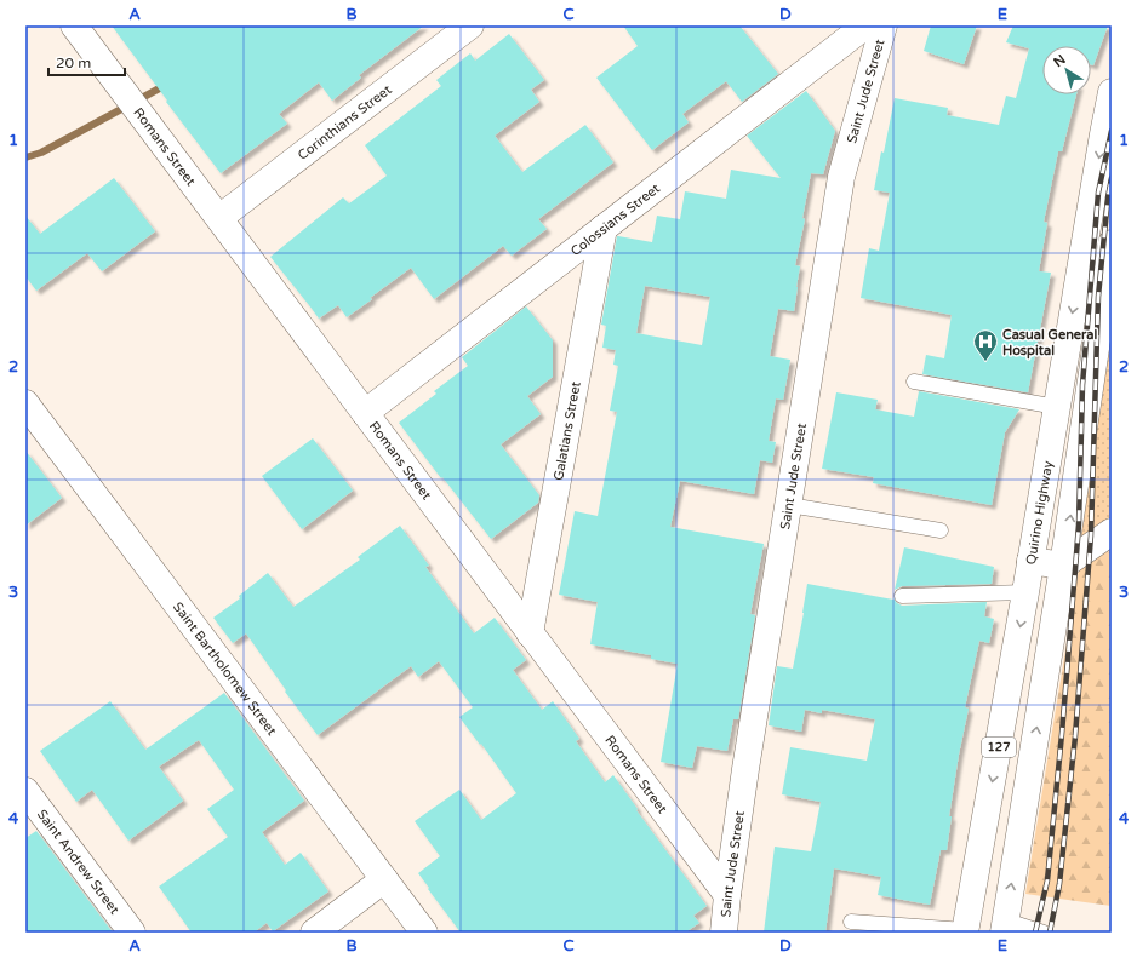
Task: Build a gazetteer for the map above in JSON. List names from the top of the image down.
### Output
{
  "streets": {
    "street": [
      "Saint Jude Street",
      "Corinthians Street",
      "Romans Street",
      "Colossians Street",
      "Galatians Street",
      "Quirino Highway",
      "Saint Bartholomew Street",
      "127",
      "Saint Andrew Street"
    ]
  },
  "crossings": [
    ["Saint Jude Street", "Romans Street"],
    ["Corinthians Street", "Romans Street"],
    ["Romans Street", "Colossians Street"],
    ["Romans Street", "Galatians Street"],
    ["Colossians Street", "Galatians Street"]
  ],
  "places": {
    "hospital": ["Casual General Hospital"]
  },
  "scale_bar": "20 m",
  "north": "top left",
  "grid": {
    "columns": [
      "A",
      "B",
      "C",
      "D",
      "E"
    ],
    "rows": [
      "1",
      "2",
      "3",
      "4"
    ]
  }
}
